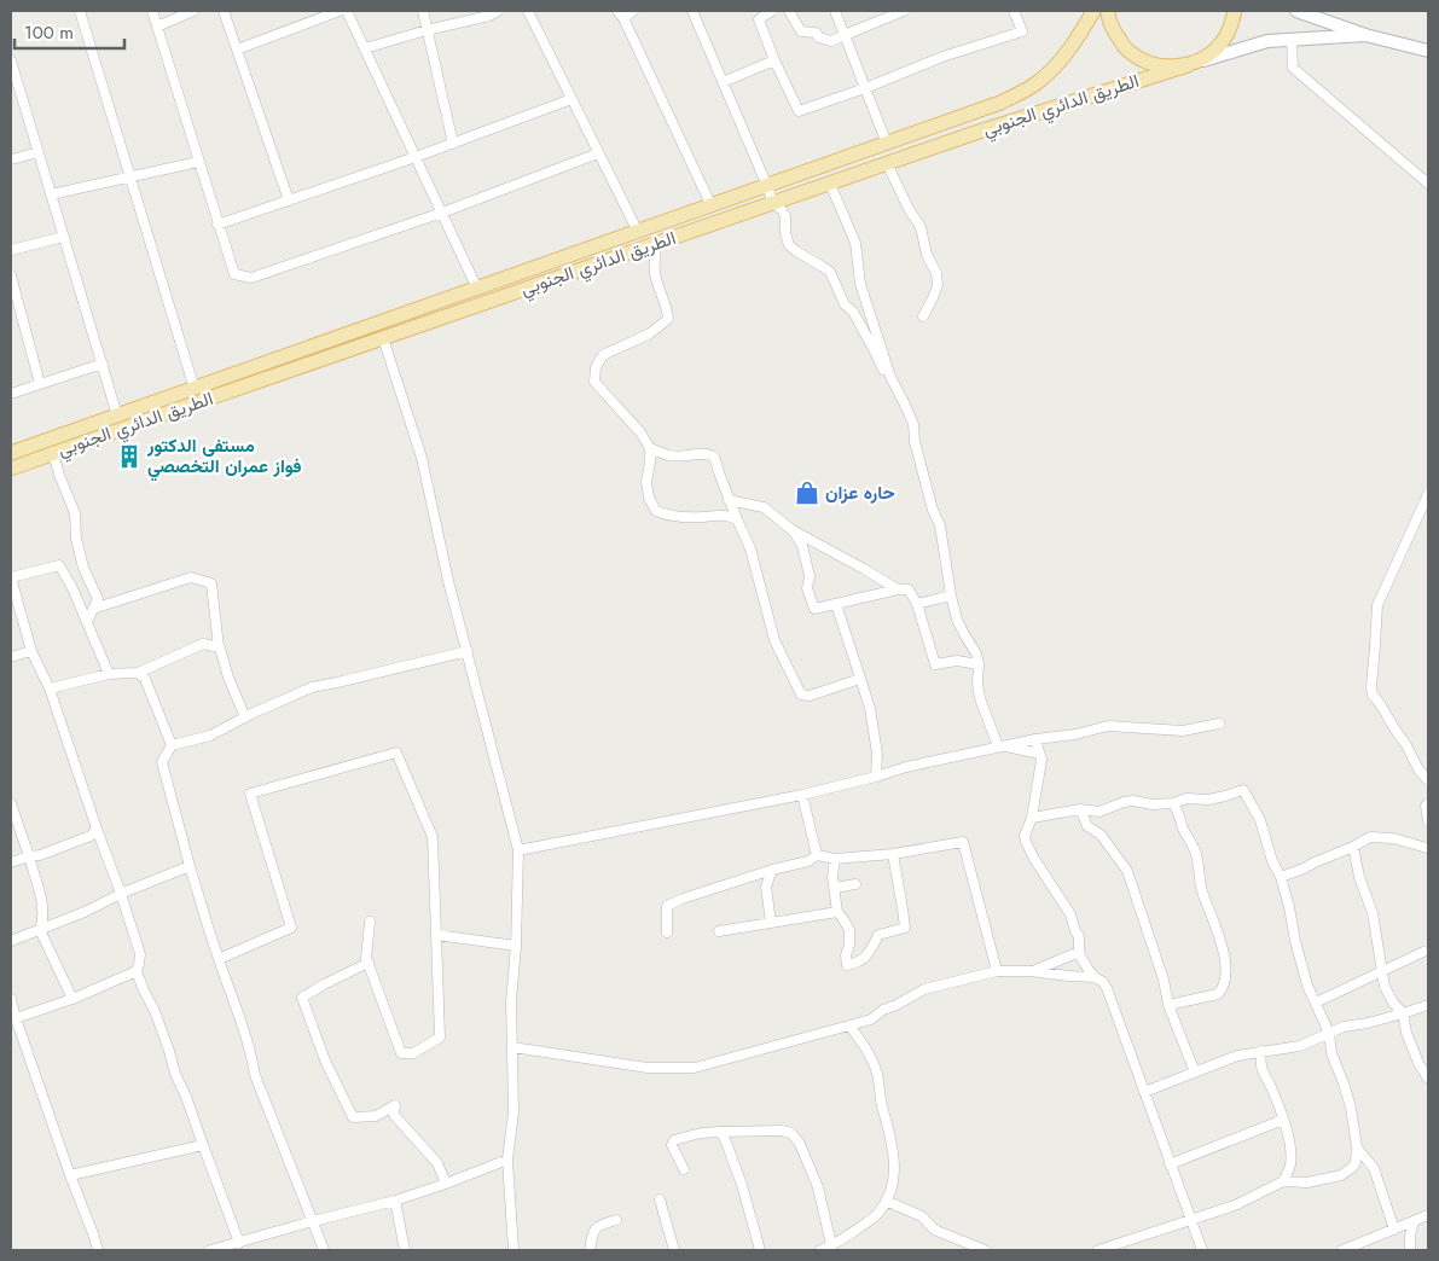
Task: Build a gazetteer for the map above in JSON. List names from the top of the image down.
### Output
{
  "streets": {
    "main road": ["الطريق الدائري الجنوبي"]
  },
  "places": {
    "building": ["مستفى الدكتور فواز عمران التخصصي"],
    "shop": ["حاره عزان"]
  },
  "scale_bar": "100 m"
}
